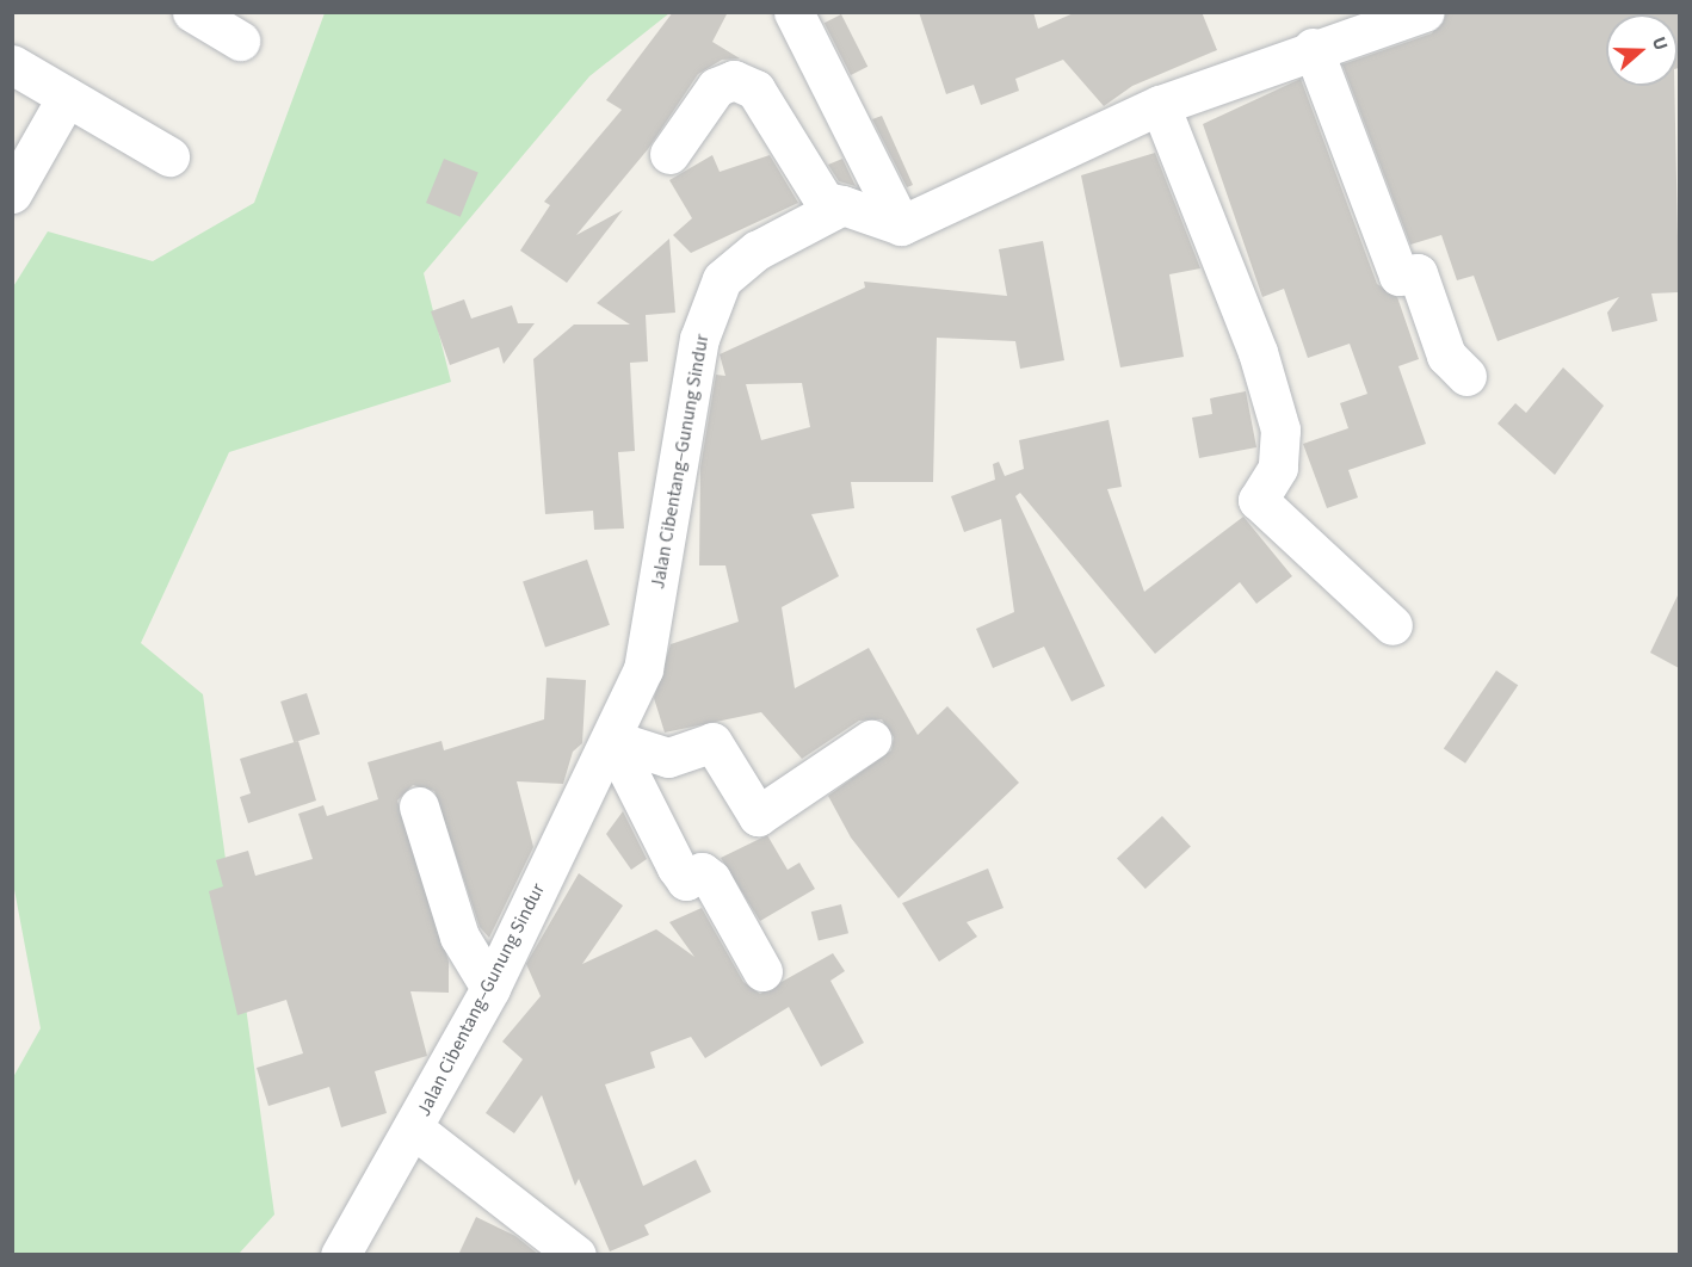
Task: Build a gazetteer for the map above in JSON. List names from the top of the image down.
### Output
{
  "streets": {
    "street": ["Jalan Cibentang–Gunung Sindur"]
  },
  "north": "right"
}
